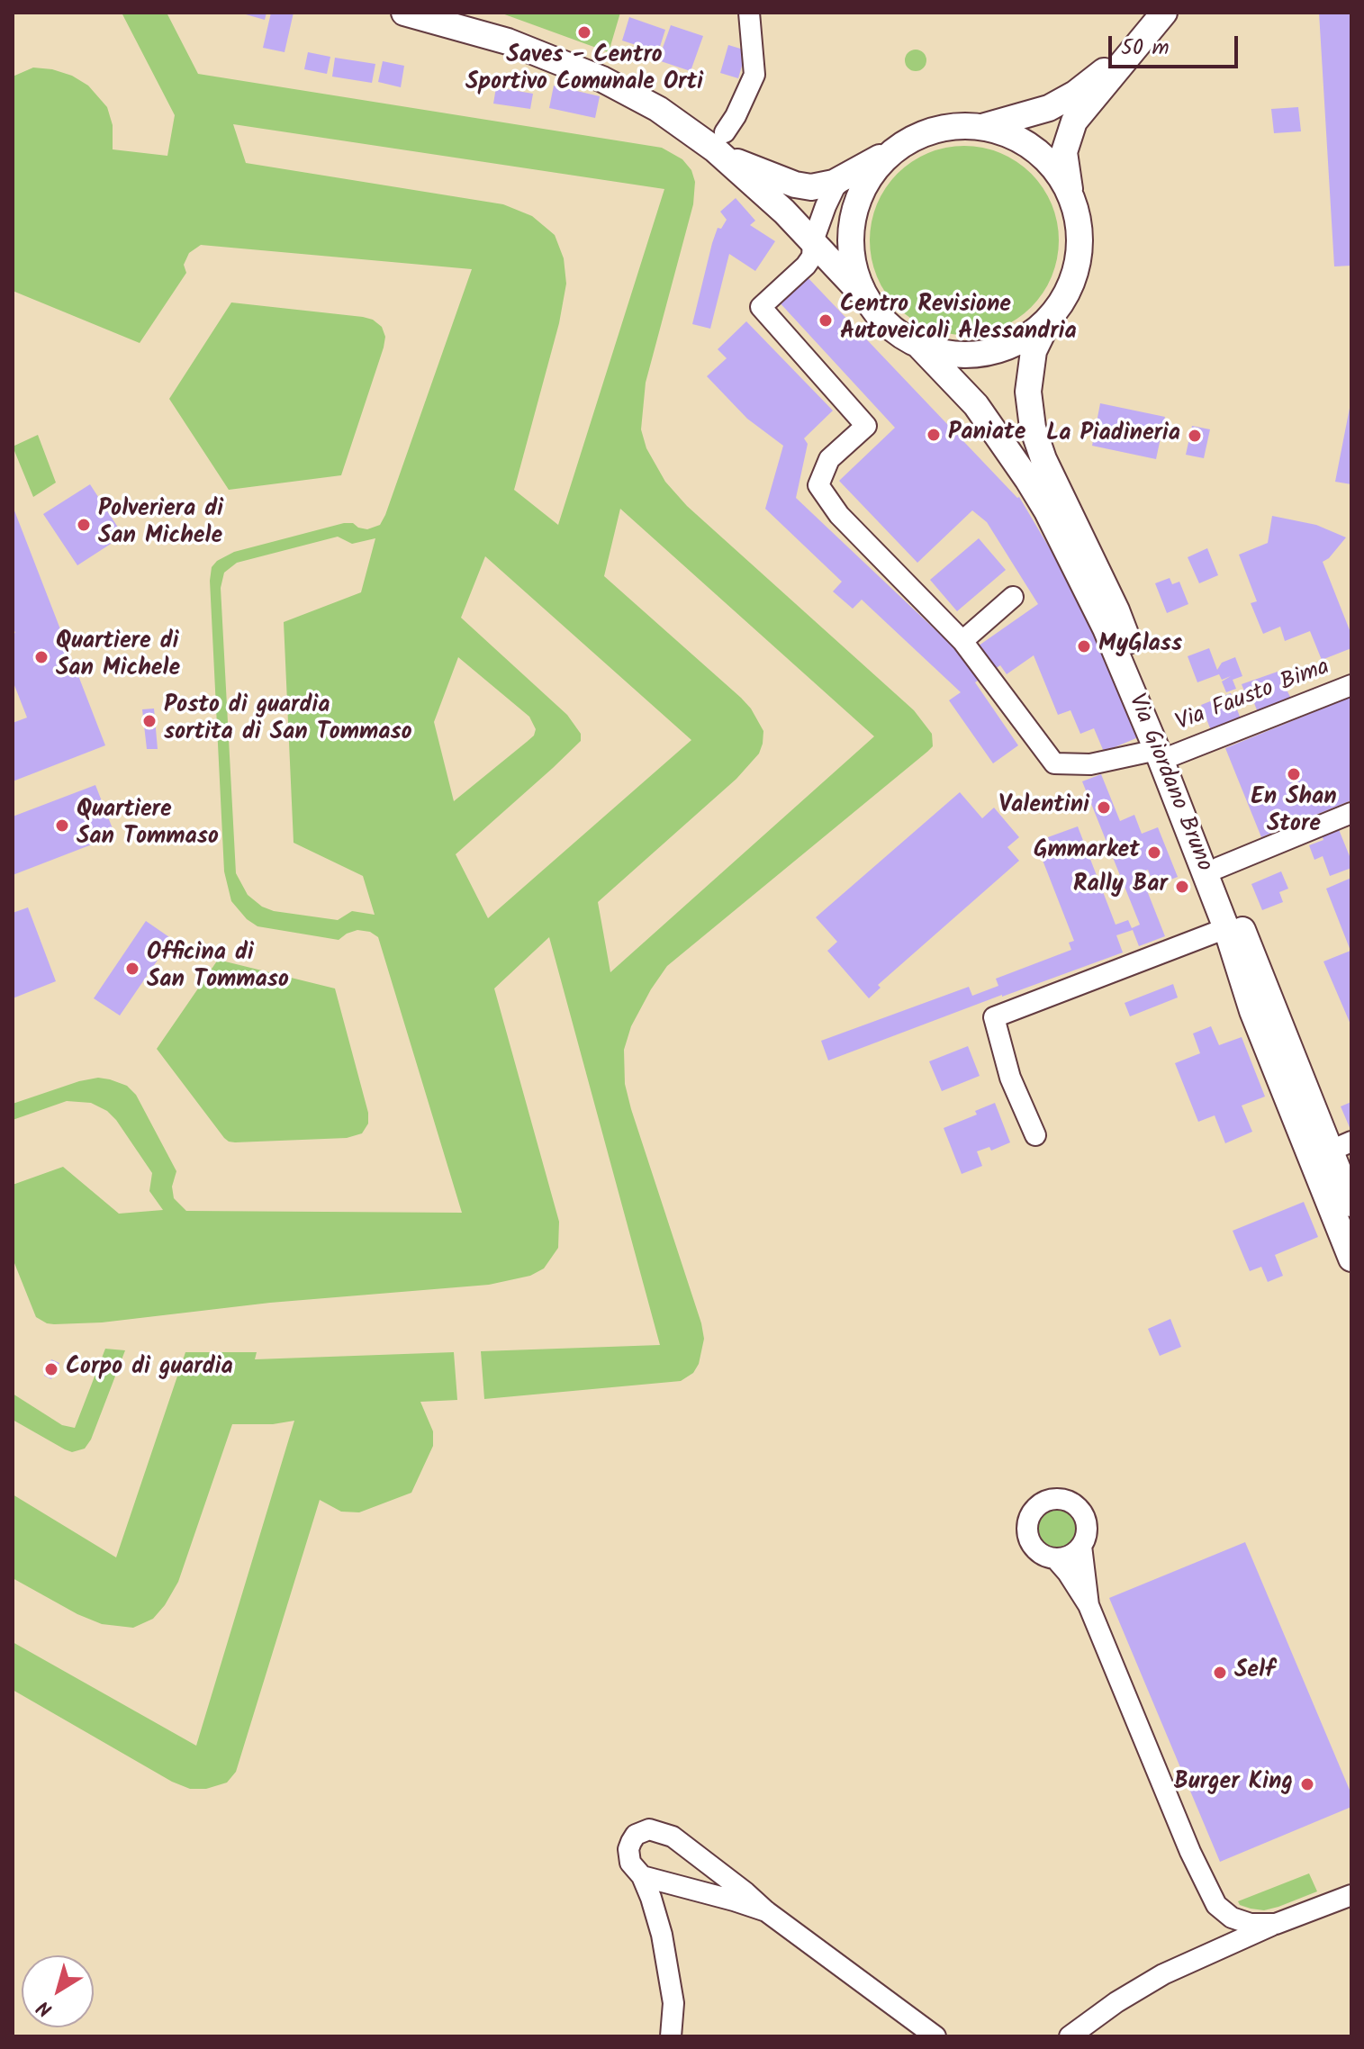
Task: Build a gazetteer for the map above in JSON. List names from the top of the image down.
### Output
{
  "streets": {
    "main road": ["Via Giordano Bruno"],
    "street": ["Via Fausto Bima"]
  },
  "crossings": [
    ["Via Fausto Bima", "Via Giordano Bruno"]
  ],
  "places": [
    "Saves - Centro Sportivo Comunale Orti",
    "Centro Revisione Autoveicoli Alessandria",
    "Paniate",
    "La Piadineria",
    "Polveriera di San Michele",
    "MyGlass",
    "Quartiere di San Michele",
    "Posto di guardia sortita di San Tommaso",
    "En Shan Store",
    "Valentini",
    "Quartiere San Tommaso",
    "Gmmarket",
    "Rally Bar",
    "Officina di San Tommaso",
    "Corpo di guardia",
    "Self",
    "Burger King"
  ],
  "scale_bar": "50 m",
  "north": "bottom left"
}
